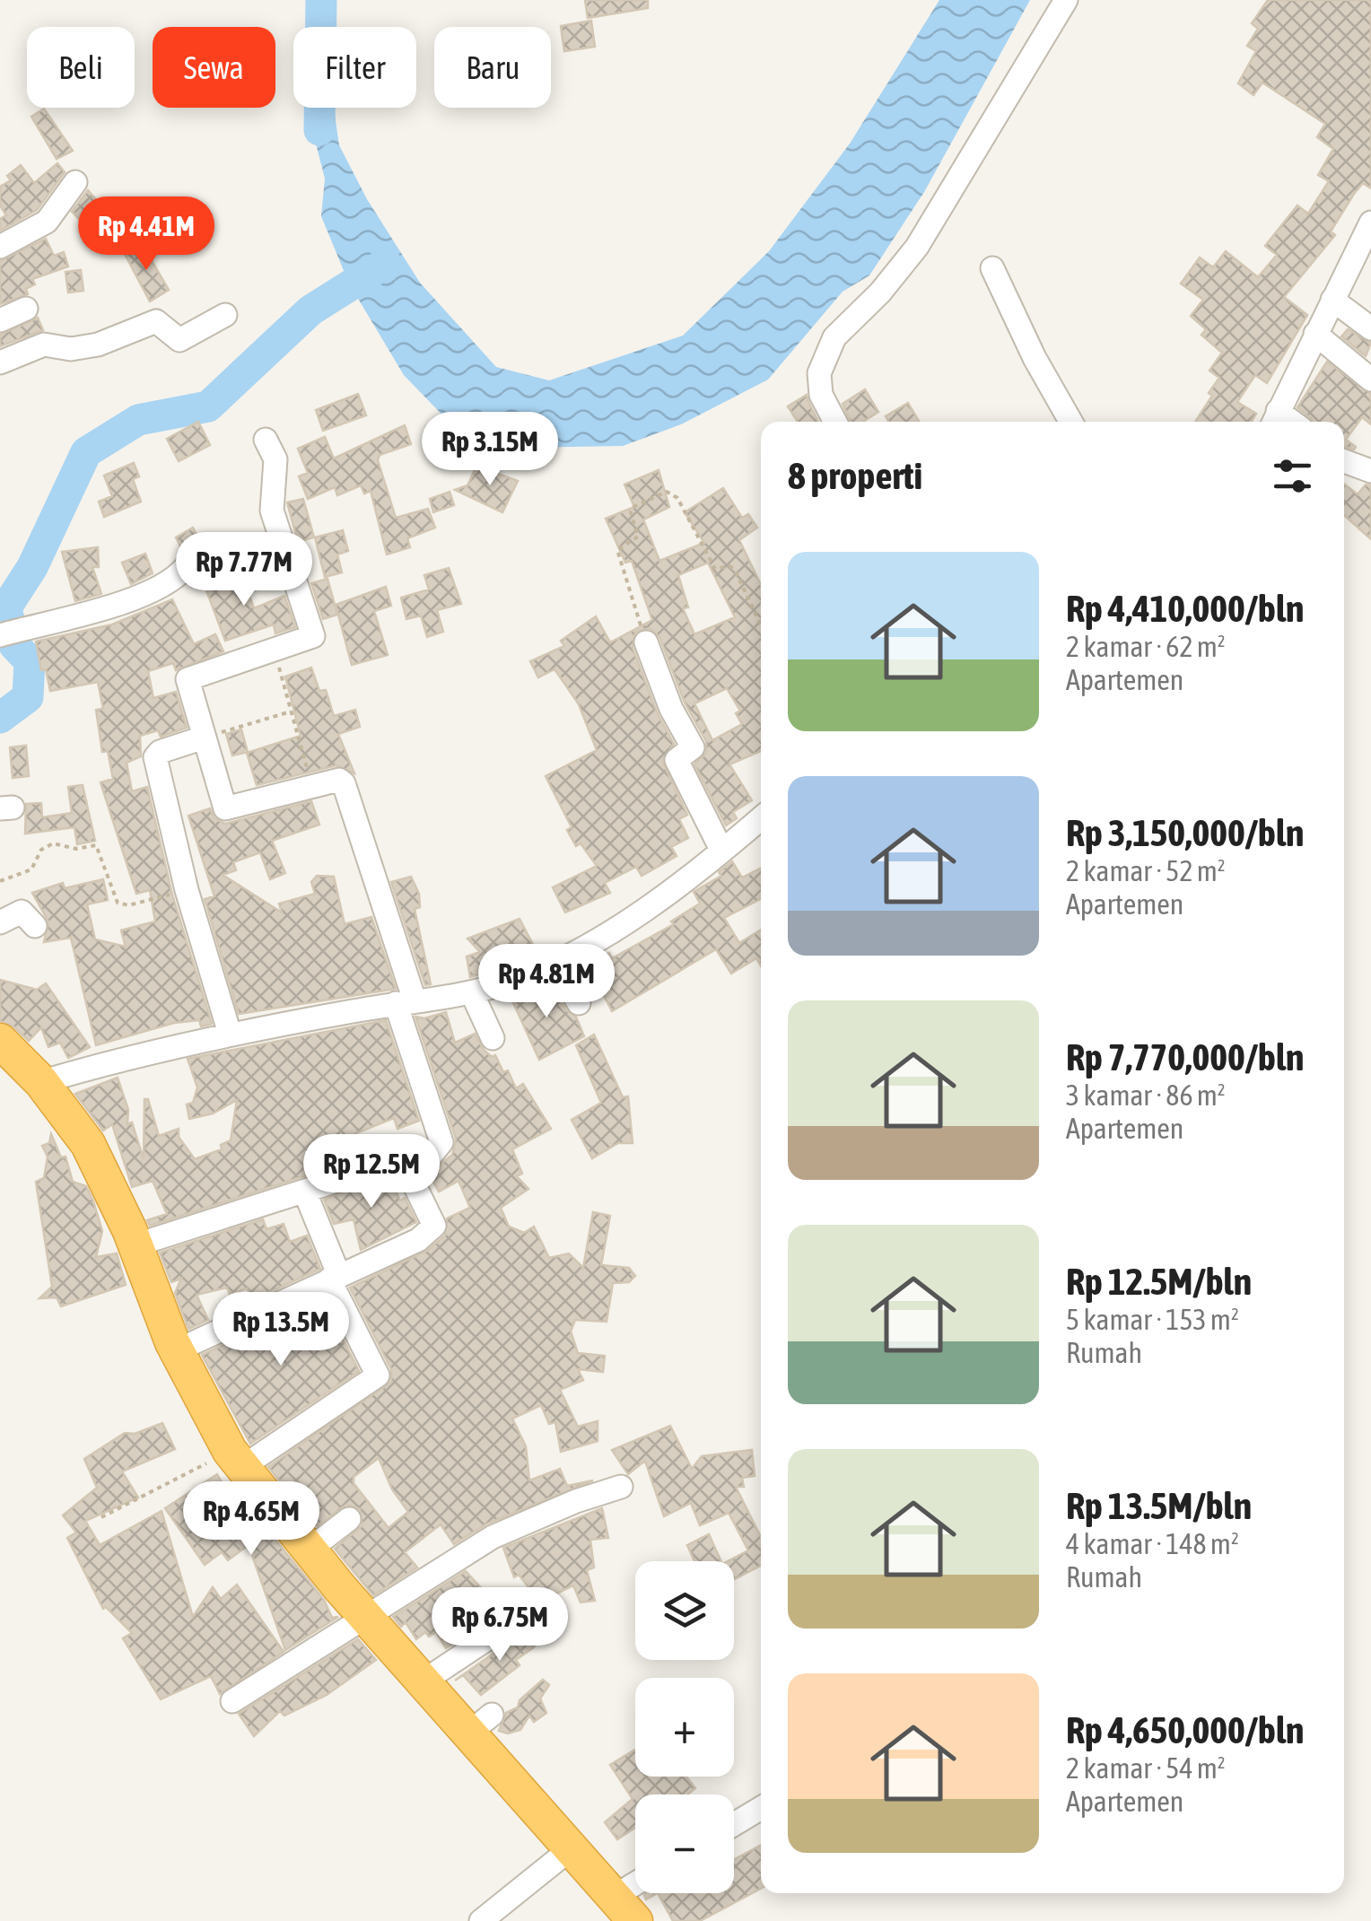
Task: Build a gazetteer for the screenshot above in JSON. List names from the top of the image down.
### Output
{
  "page": {
    "chip": [
      "Beli",
      "Sewa",
      "Filter",
      "Baru"
    ],
    "price": [
      "Rp 4.41M",
      "Rp 3.15M",
      "Rp 7.77M",
      "Rp 4.81M",
      "Rp 12.5M",
      "Rp 13.5M",
      "Rp 4.65M",
      "Rp 6.75M"
    ],
    "heading": "8 properti",
    "list": [
      {
        "name": "Rp 4,410,000/bln",
        "note": "2 kamar · 62 m² · Apartemen"
      },
      {
        "name": "Rp 3,150,000/bln",
        "note": "2 kamar · 52 m² · Apartemen"
      },
      {
        "name": "Rp 7,770,000/bln",
        "note": "3 kamar · 86 m² · Apartemen"
      },
      {
        "name": "Rp 12.5M/bln",
        "note": "5 kamar · 153 m² · Rumah"
      },
      {
        "name": "Rp 13.5M/bln",
        "note": "4 kamar · 148 m² · Rumah"
      },
      {
        "name": "Rp 4,650,000/bln",
        "note": "2 kamar · 54 m² · Apartemen"
      }
    ],
    "map_buttons": ["+", "−"]
  }
}
